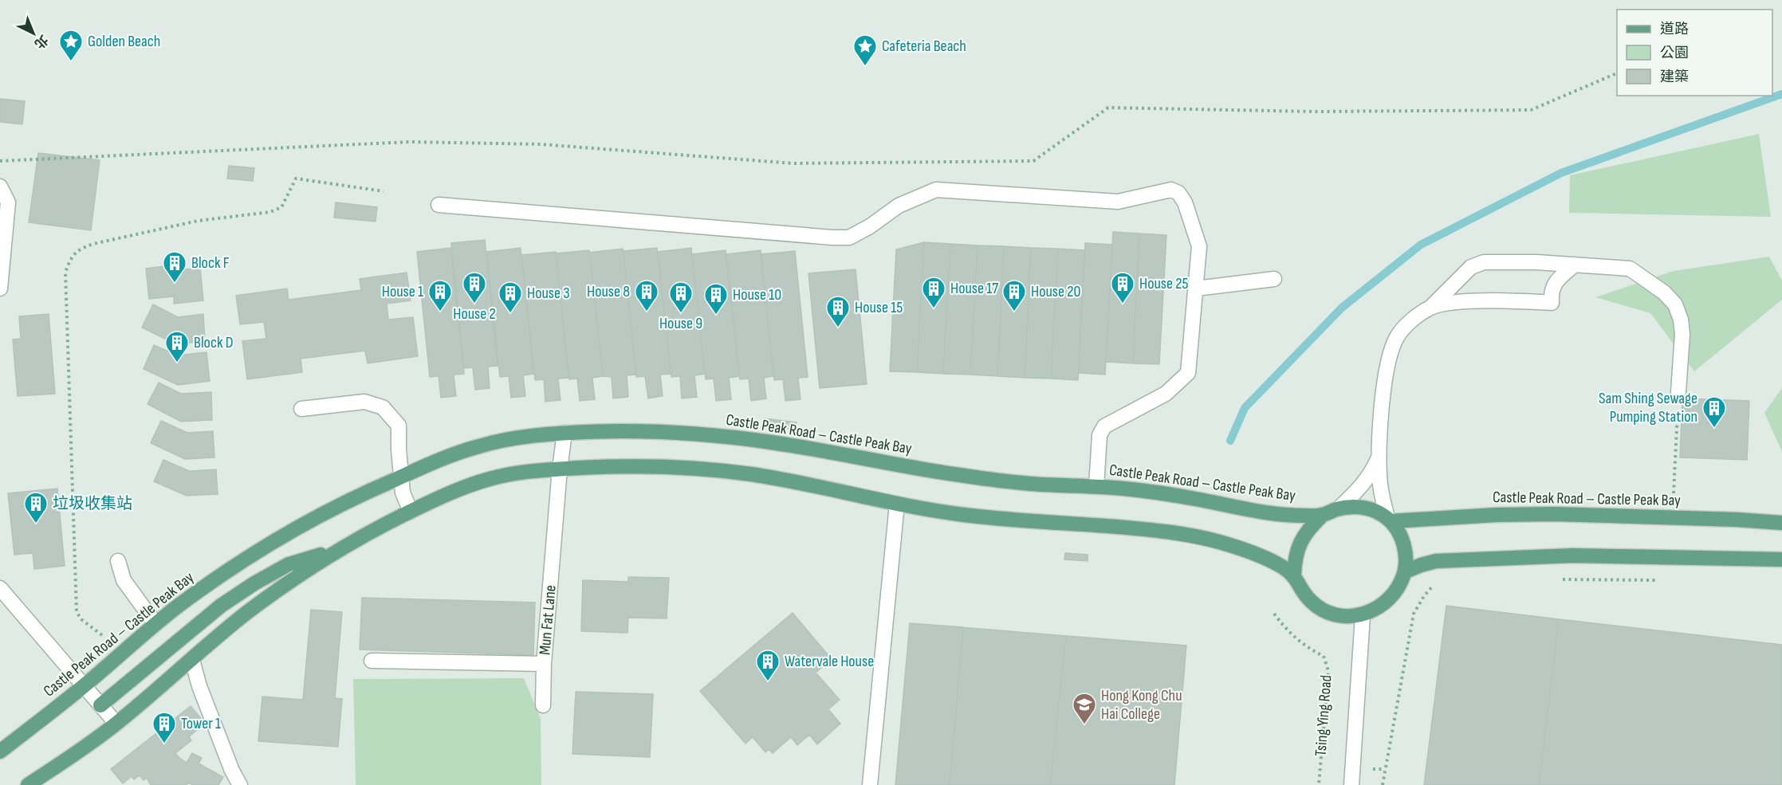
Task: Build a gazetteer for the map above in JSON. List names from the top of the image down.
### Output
{
  "streets": {
    "main road": ["Castle Peak Road – Castle Peak Bay"],
    "street": ["Mun Fat Lane", "Tsing Ying Road"]
  },
  "crossings": [
    ["Castle Peak Road – Castle Peak Bay", "Mun Fat Lane"],
    ["Castle Peak Road – Castle Peak Bay", "Tsing Ying Road"]
  ],
  "places": {
    "place": ["Golden Beach", "Cafeteria Beach"],
    "building": [
      "Block F",
      "House 2",
      "House 25",
      "House 17",
      "House 1",
      "House 8",
      "House 20",
      "House 3",
      "House 9",
      "House 10",
      "House 15",
      "Block D",
      "Sam Shing Sewage Pumping Station",
      "垃圾收集站",
      "Watervale House",
      "Tower 1"
    ],
    "school or university": ["Hong Kong Chu Hai College"]
  },
  "legend": ["道路", "公園", "建築"],
  "north": "bottom right"
}
